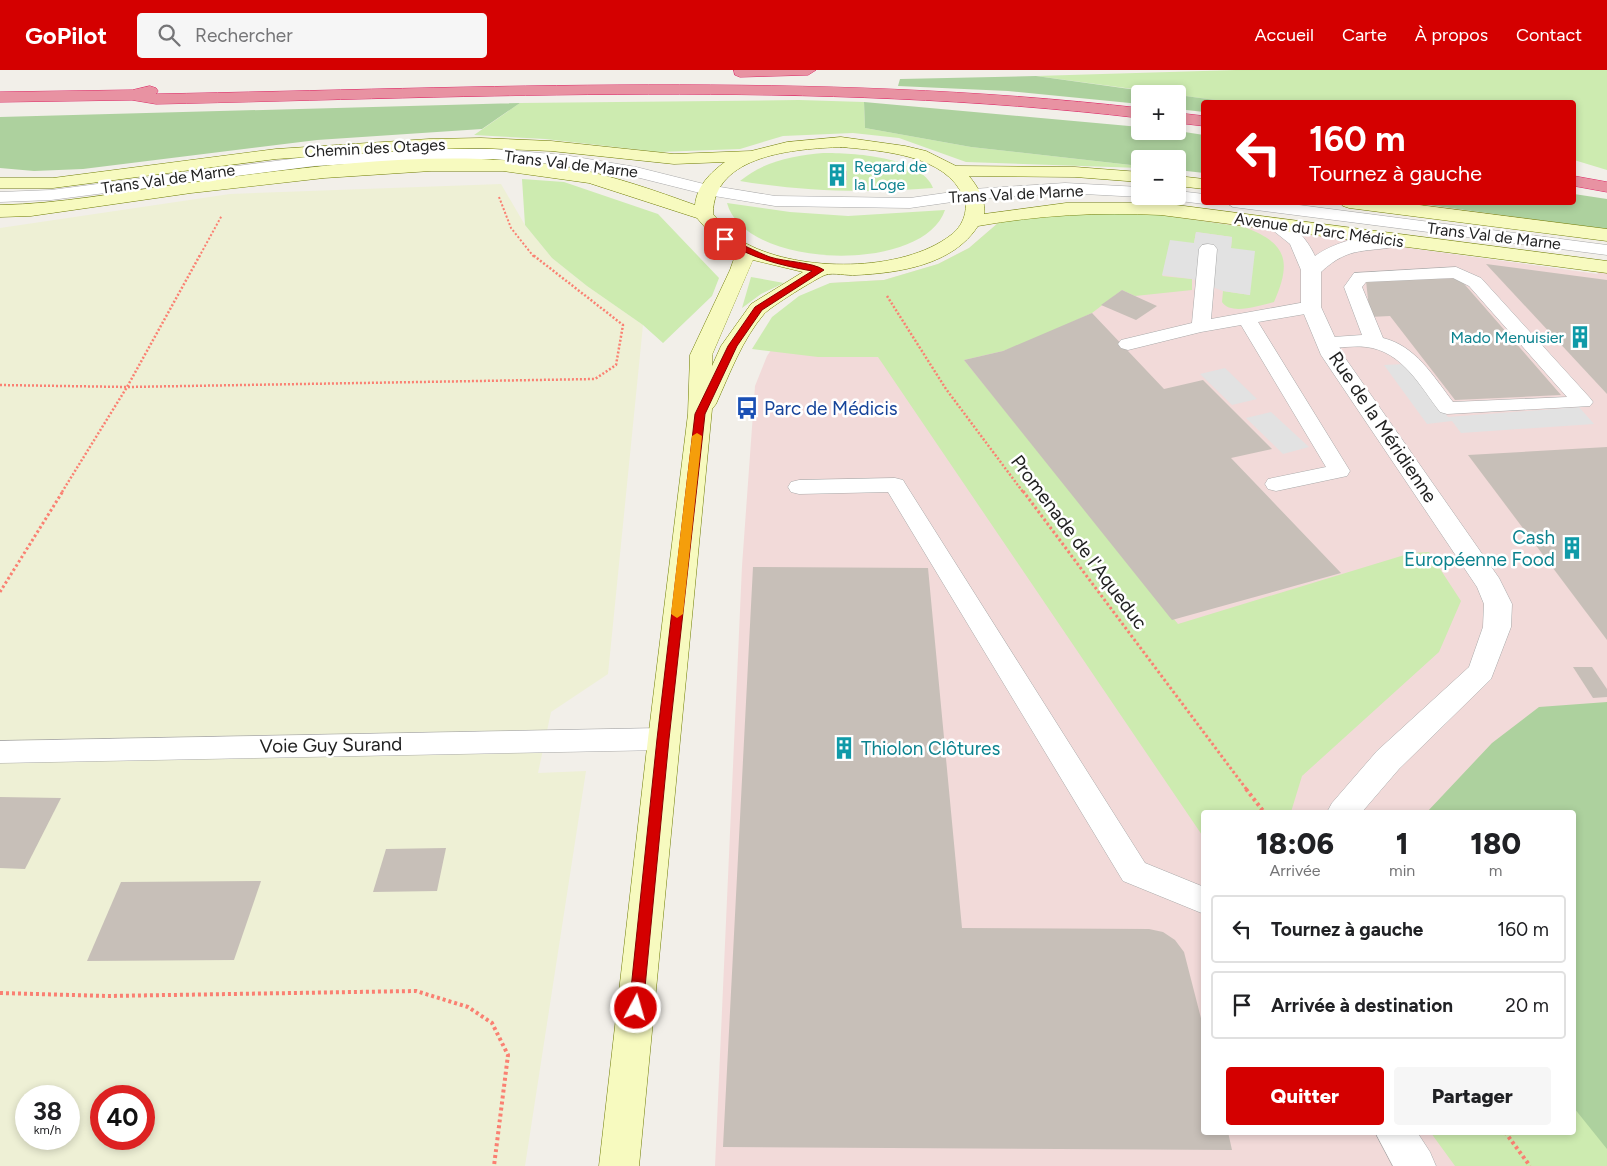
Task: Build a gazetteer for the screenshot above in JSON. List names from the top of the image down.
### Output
{
  "streets": {
    "street": ["Chemin des Otages", "Avenue du Parc Médicis", "Rue de la Méridienne"],
    "lane": ["Trans Val de Marne", "Voie Guy Surand"],
    "path": ["Promenade de l'Aqueduc"]
  },
  "places": {
    "building": [
      "Regard de la Loge",
      "Mado Menuisier",
      "Cash Européenne Food",
      "Thiolon Clôtures"
    ],
    "bus stop": ["Parc de Médicis"]
  },
  "page": {
    "header": "GoPilot",
    "search": "Rechercher",
    "nav": [
      "Accueil",
      "Carte",
      "À propos",
      "Contact"
    ],
    "map_buttons": ["+", "−"],
    "turn": ["160 m", "Tournez à gauche"],
    "eta": [
      "18:06",
      "Arrivée",
      "1",
      "min",
      "180",
      "m"
    ],
    "list": [
      {
        "name": "Tournez à gauche",
        "value": "160 m"
      },
      {
        "name": "Arrivée à destination",
        "value": "20 m"
      }
    ],
    "buttons": ["Quitter", "Partager"],
    "speed": "38 km/h",
    "limit": "40"
  }
}
